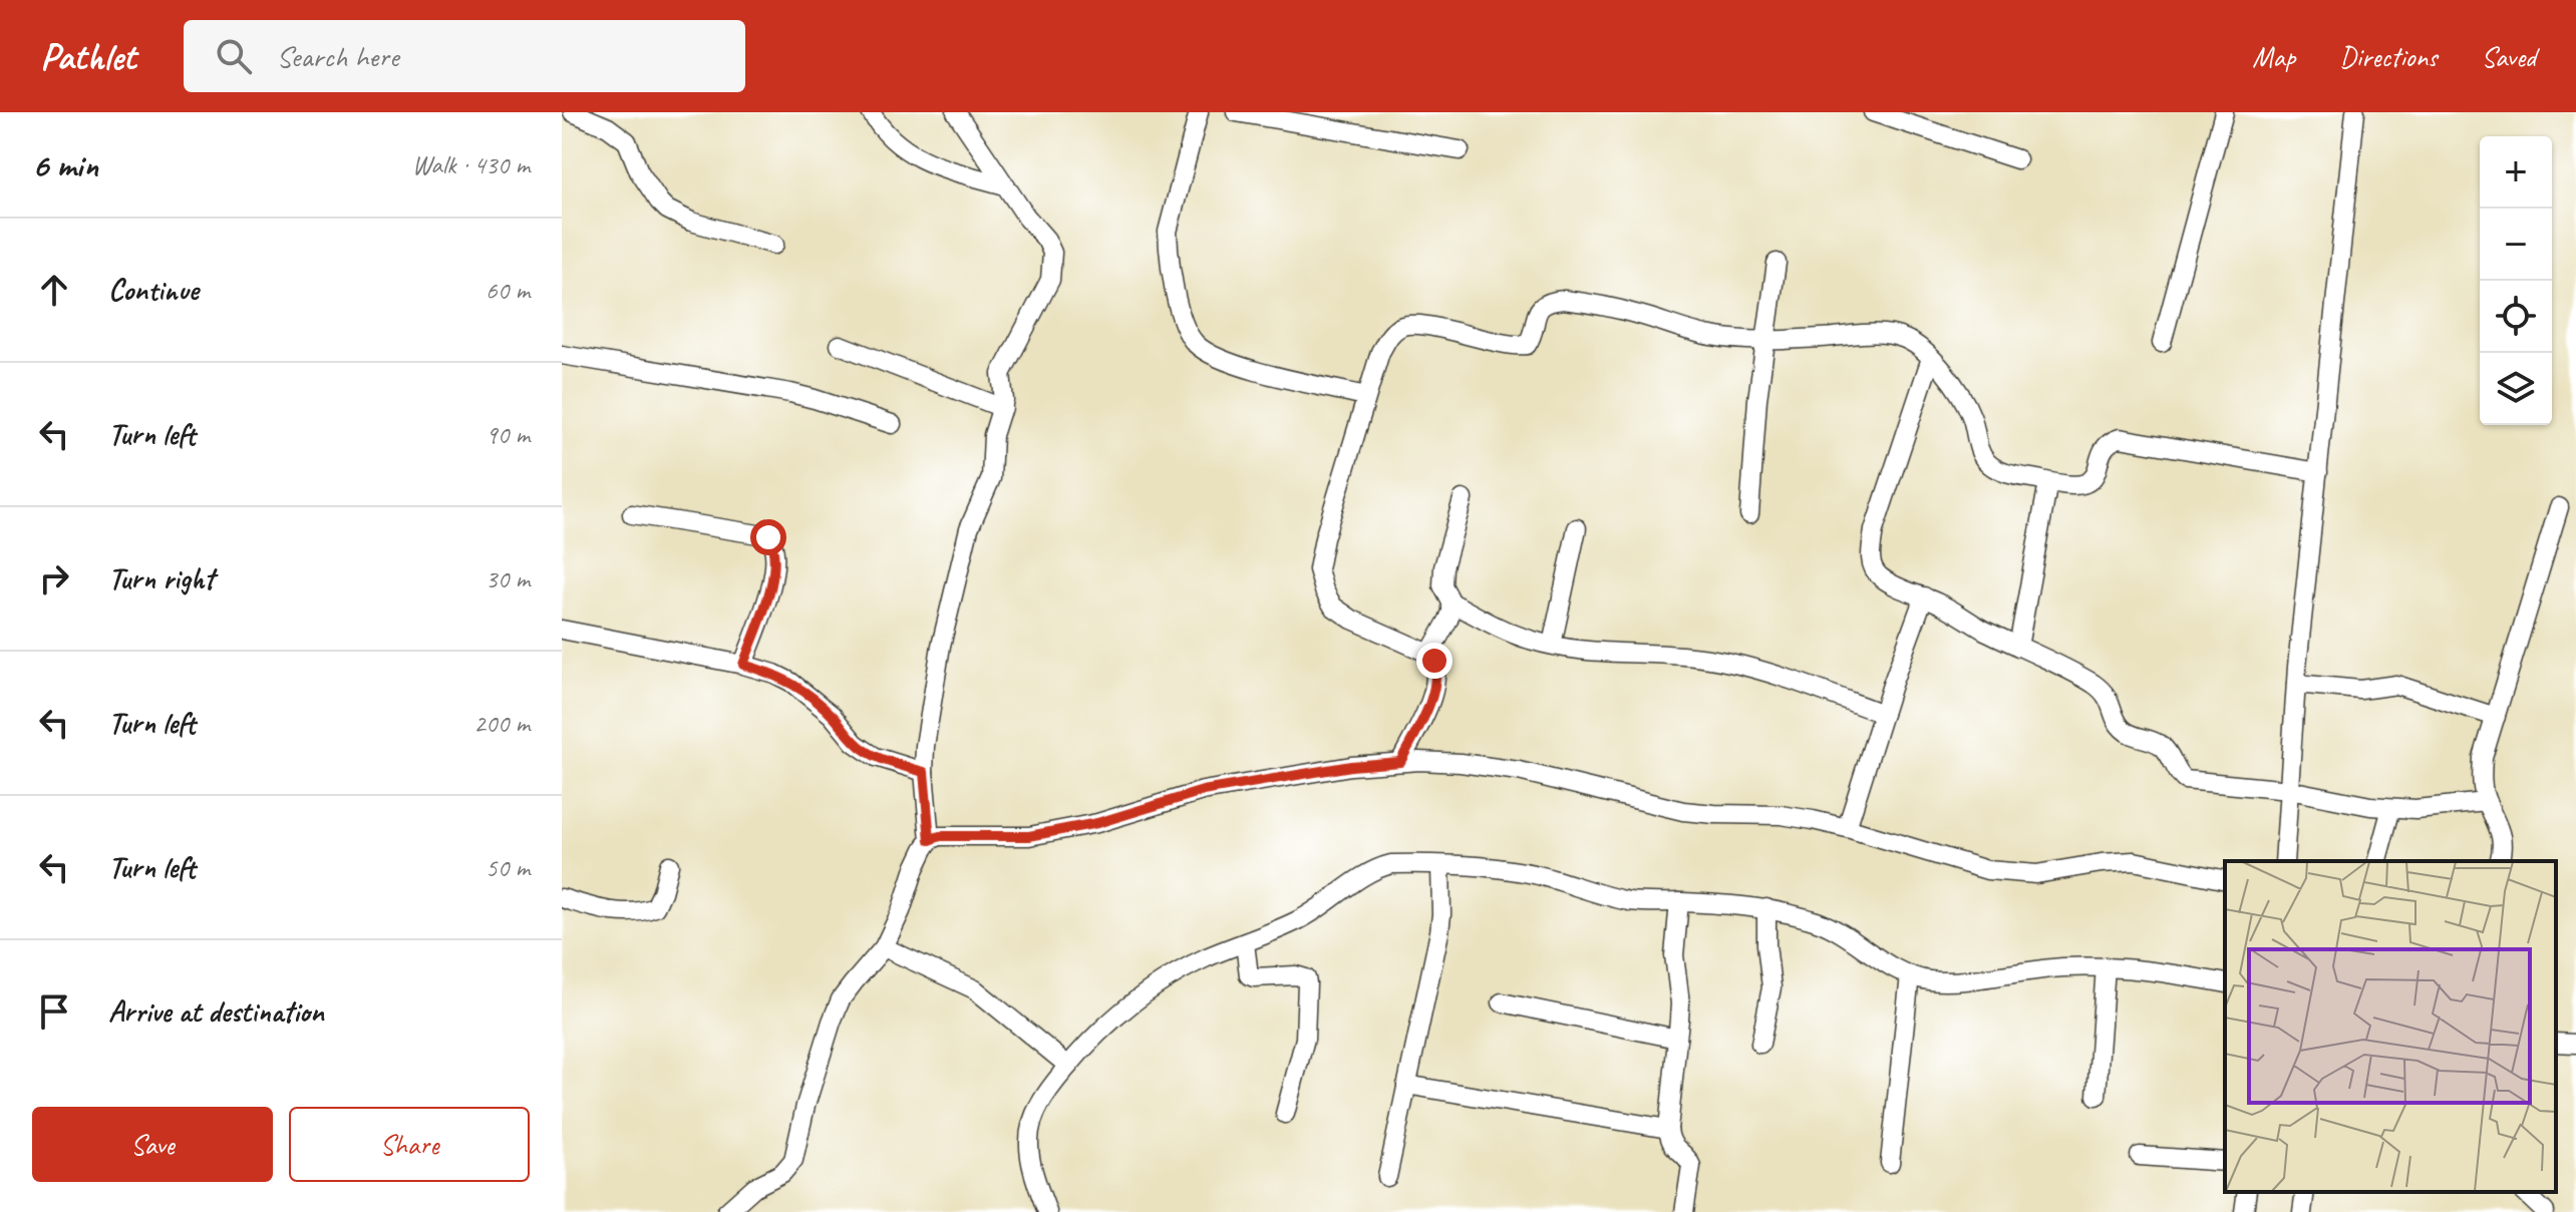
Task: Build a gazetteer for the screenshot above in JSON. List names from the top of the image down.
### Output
{
  "page": {
    "header": "Pathlet",
    "search": "Search here",
    "nav": ["Map", "Directions", "Saved"],
    "heading": ["6 min", "Walk · 430 m"],
    "map_buttons": ["+", "−"],
    "list": [
      ["Continue", "60 m"],
      ["Turn left", "90 m"],
      ["Turn right", "30 m"],
      ["Turn left", "200 m"],
      ["Turn left", "50 m"],
      "Arrive at destination"
    ],
    "buttons": ["Save", "Share"]
  }
}
